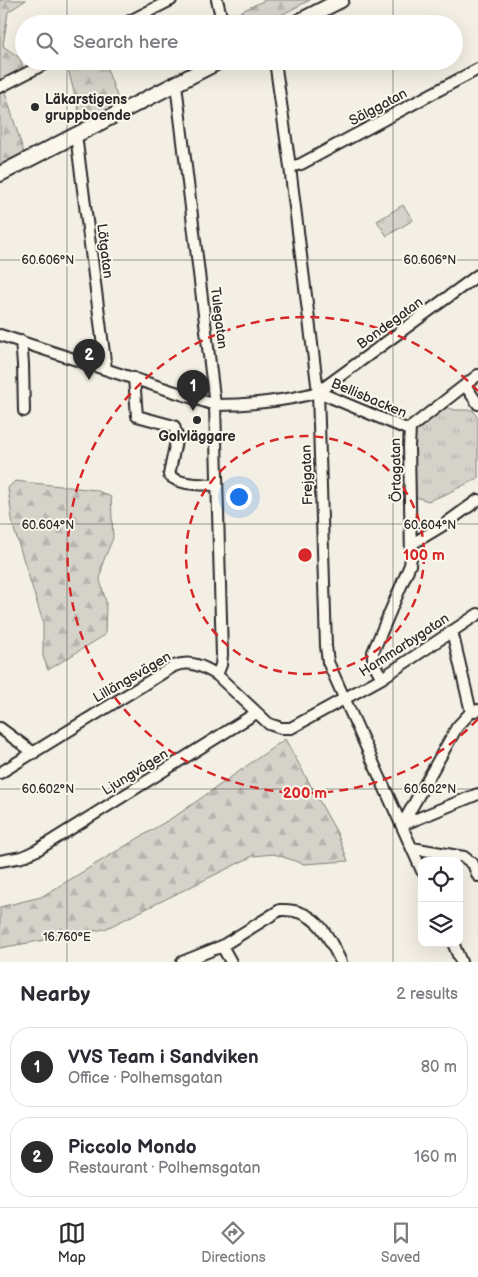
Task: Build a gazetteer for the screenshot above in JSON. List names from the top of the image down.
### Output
{
  "streets": {
    "street": [
      "Sälggatan",
      "Lötgatan",
      "Tulegatan",
      "Bondegatan",
      "Bellisbacken",
      "Örtagatan",
      "Frejgatan",
      "Hammarbygatan",
      "Lillängsvägen",
      "Ljungvägen"
    ]
  },
  "crossings": [
    ["Sälggatan", "Frejgatan"],
    ["Tulegatan", "Lillängsvägen"],
    ["Bondegatan", "Bellisbacken"],
    ["Bondegatan", "Frejgatan"],
    ["Bellisbacken", "Örtagatan"],
    ["Bellisbacken", "Frejgatan"],
    ["Örtagatan", "Hammarbygatan"],
    ["Frejgatan", "Hammarbygatan"],
    ["Frejgatan", "Lillängsvägen"],
    ["Hammarbygatan", "Lillängsvägen"],
    ["Lillängsvägen", "Ljungvägen"]
  ],
  "places": ["Läkarstigens gruppboende", "Golvläggare"],
  "page": {
    "search": "Search here",
    "pins": ["2", "1"],
    "heading": ["Nearby", "2 results"],
    "list": [
      {
        "mark": "1",
        "name": "VVS Team i Sandviken",
        "note": "Office · Polhemsgatan",
        "value": "80 m"
      },
      {
        "mark": "2",
        "name": "Piccolo Mondo",
        "note": "Restaurant · Polhemsgatan",
        "value": "160 m"
      }
    ],
    "nav": ["Map", "Directions", "Saved"]
  },
  "coordinates": [
    "60.606°N",
    "60.604°N",
    "60.602°N",
    "16.760°E"
  ],
  "rings": ["100 m", "200 m"]
}
